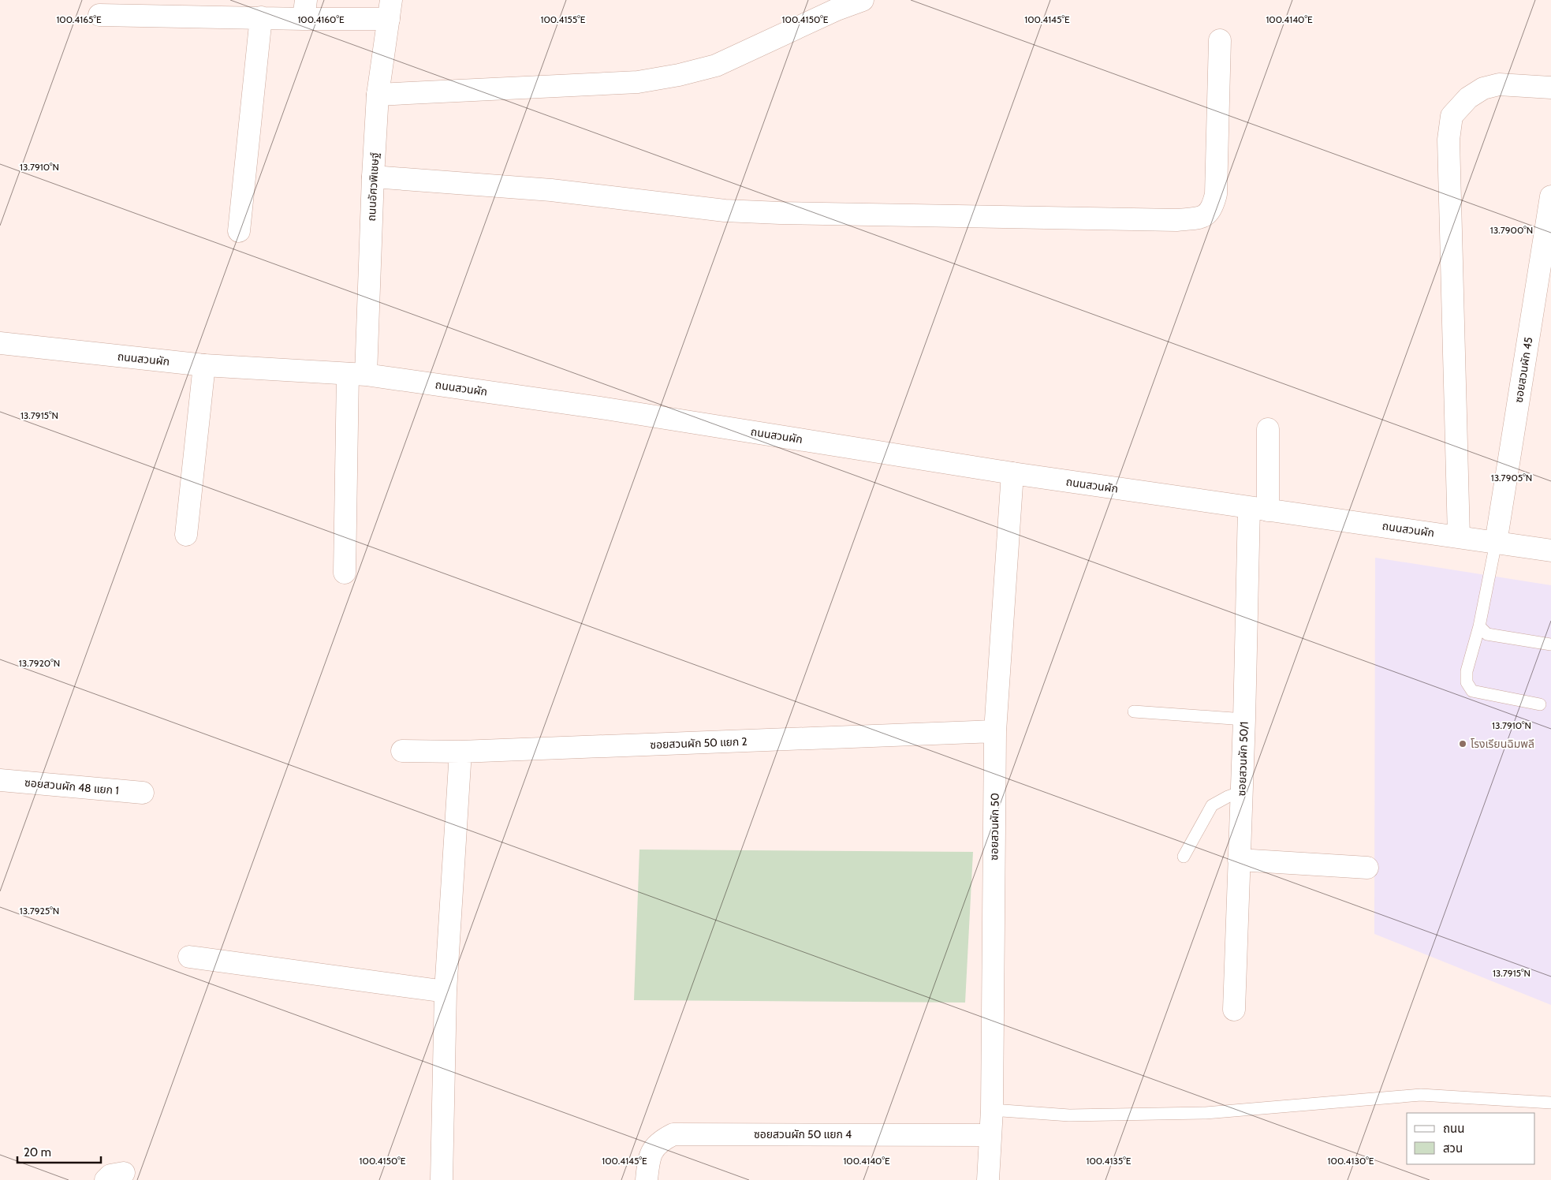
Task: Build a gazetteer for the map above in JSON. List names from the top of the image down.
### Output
{
  "streets": {
    "street": [
      "ถนนอัศวพิเชษฐ์",
      "ถนนสวนผัก",
      "ซอยสวนผัก 45",
      "ซอยสวนผัก 50 แยก 2",
      "ซอยสวนผัก 50/1",
      "ซอยสวนผัก 48 แยก 1",
      "ซอยสวนผัก 50",
      "ซอยสวนผัก 50 แยก 4"
    ]
  },
  "crossings": [
    ["ถนนอัศวพิเชษฐ์", "ถนนสวนผัก"],
    ["ถนนสวนผัก", "ซอยสวนผัก 45"],
    ["ถนนสวนผัก", "ซอยสวนผัก 50/1"],
    ["ถนนสวนผัก", "ซอยสวนผัก 50"],
    ["ซอยสวนผัก 50 แยก 2", "ซอยสวนผัก 50"],
    ["ซอยสวนผัก 50", "ซอยสวนผัก 50 แยก 4"]
  ],
  "places": ["โรงเรียนฉิมพลี"],
  "legend": ["ถนน", "สวน"],
  "scale_bar": "20 m",
  "coordinates": [
    "100.4165°E",
    "100.4160°E",
    "100.4155°E",
    "100.4150°E",
    "100.4145°E",
    "100.4140°E",
    "13.7910°N",
    "13.7900°N",
    "13.7915°N",
    "13.7905°N",
    "13.7920°N",
    "13.7925°N",
    "100.4135°E",
    "100.4130°E"
  ]
}
